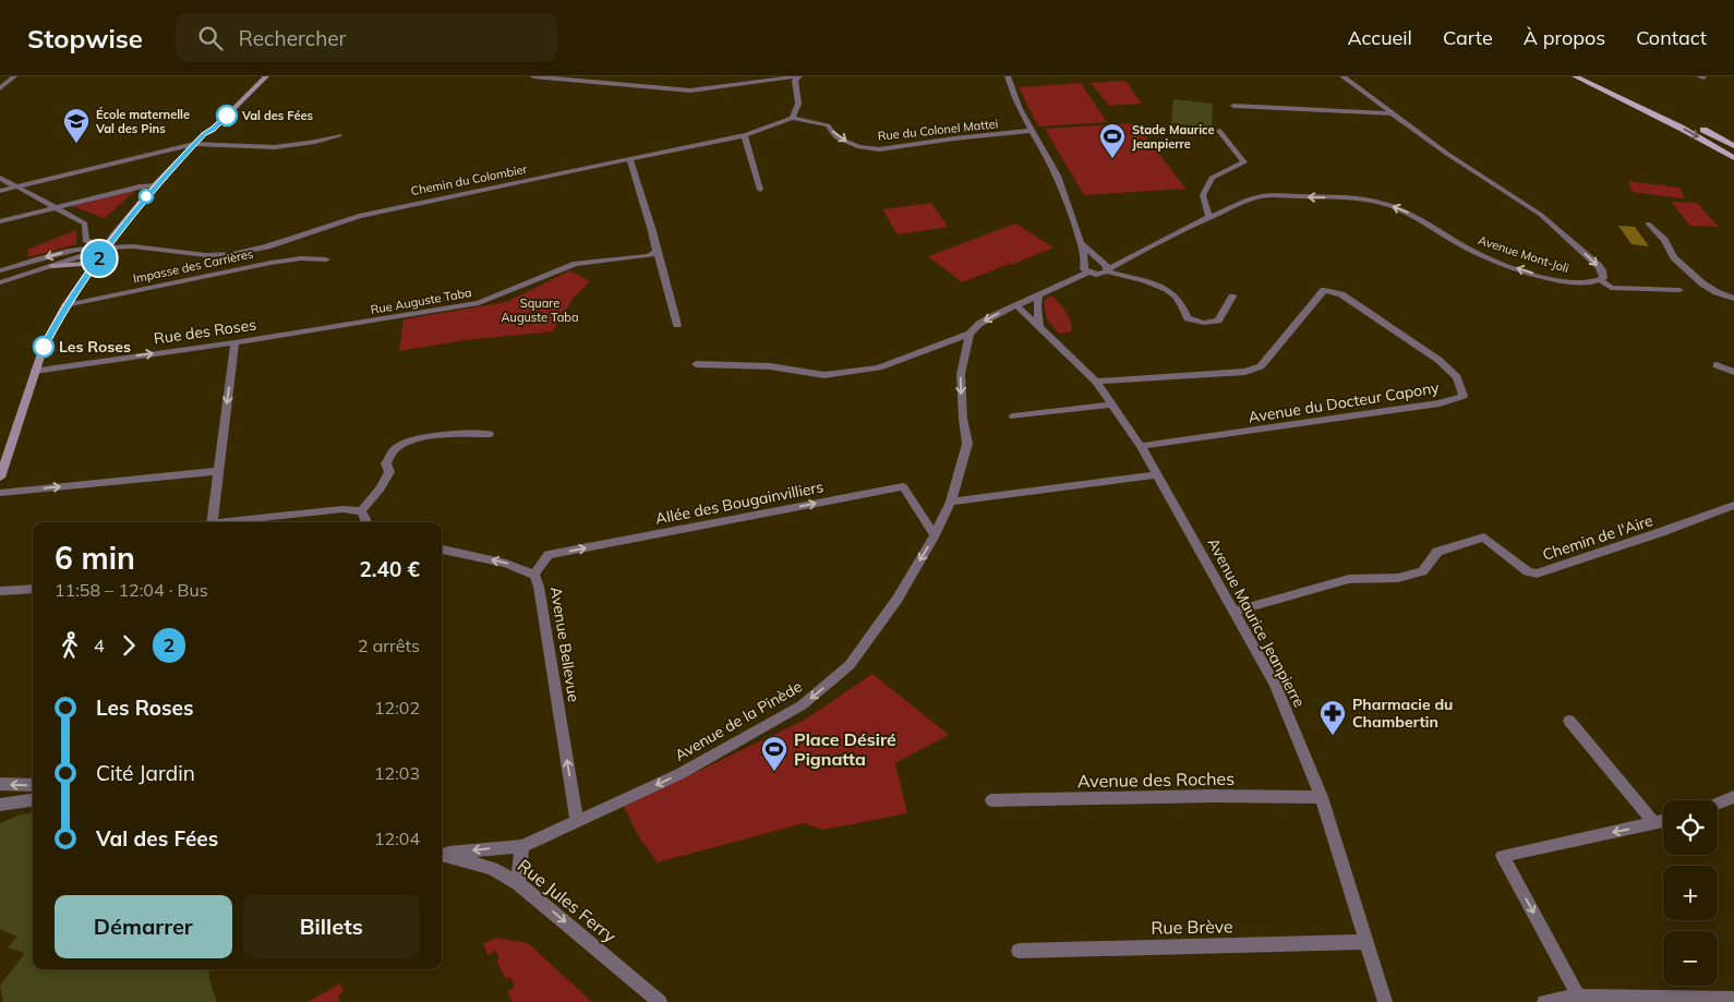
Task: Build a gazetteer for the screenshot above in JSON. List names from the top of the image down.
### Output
{
  "streets": {
    "street": [
      "Rue du Colonel Mattei",
      "Chemin du Colombier",
      "Avenue Mont-Joli",
      "Impasse des Carrières",
      "Rue Auguste Taba",
      "Rue des Roses",
      "Avenue du Docteur Capony",
      "Allée des Bougainvilliers",
      "Chemin de l'Aire",
      "Avenue Maurice Jeanpierre",
      "Avenue Bellevue",
      "Avenue de la Pinède",
      "Avenue des Roches",
      "Rue Jules Ferry",
      "Rue Brève"
    ]
  },
  "crossings": [
    ["Rue du Colonel Mattei", "Chemin du Colombier"],
    ["Rue Auguste Taba", "Rue des Roses"],
    ["Avenue du Docteur Capony", "Avenue Maurice Jeanpierre"],
    ["Allée des Bougainvilliers", "Avenue Bellevue"],
    ["Allée des Bougainvilliers", "Avenue de la Pinède"],
    ["Chemin de l'Aire", "Avenue Maurice Jeanpierre"],
    ["Avenue Maurice Jeanpierre", "Avenue des Roches"],
    ["Avenue Maurice Jeanpierre", "Rue Brève"],
    ["Avenue Bellevue", "Avenue de la Pinède"]
  ],
  "one_way": [
    "Rue du Colonel Mattei",
    "Rue des Roses",
    "Allée des Bougainvilliers",
    "Avenue Bellevue",
    "Avenue de la Pinède",
    "Rue Jules Ferry"
  ],
  "parks": ["Square Auguste Taba"],
  "places": {
    "other": ["Val des Fées", "Les Roses"],
    "school or university": ["École maternelle Val des Pins"],
    "sports": ["Stade Maurice Jeanpierre", "Place Désiré Pignatta"],
    "pharmacy": ["Pharmacie du Chambertin"]
  },
  "lines": ["bus line 2"],
  "page": {
    "header": "Stopwise",
    "search": "Rechercher",
    "nav": [
      "Accueil",
      "Carte",
      "À propos",
      "Contact"
    ],
    "on_map": "2",
    "heading": ["6 min", "11:58 – 12:04 · Bus", "2.40 €"],
    "legs": ["4", "2", "2 arrêts"],
    "list": [
      {
        "name": "Les Roses",
        "value": "12:02"
      },
      {
        "name": "Cité Jardin",
        "value": "12:03"
      },
      {
        "name": "Val des Fées",
        "value": "12:04"
      }
    ],
    "map_buttons": ["+", "−"],
    "buttons": ["Démarrer", "Billets"]
  }
}
